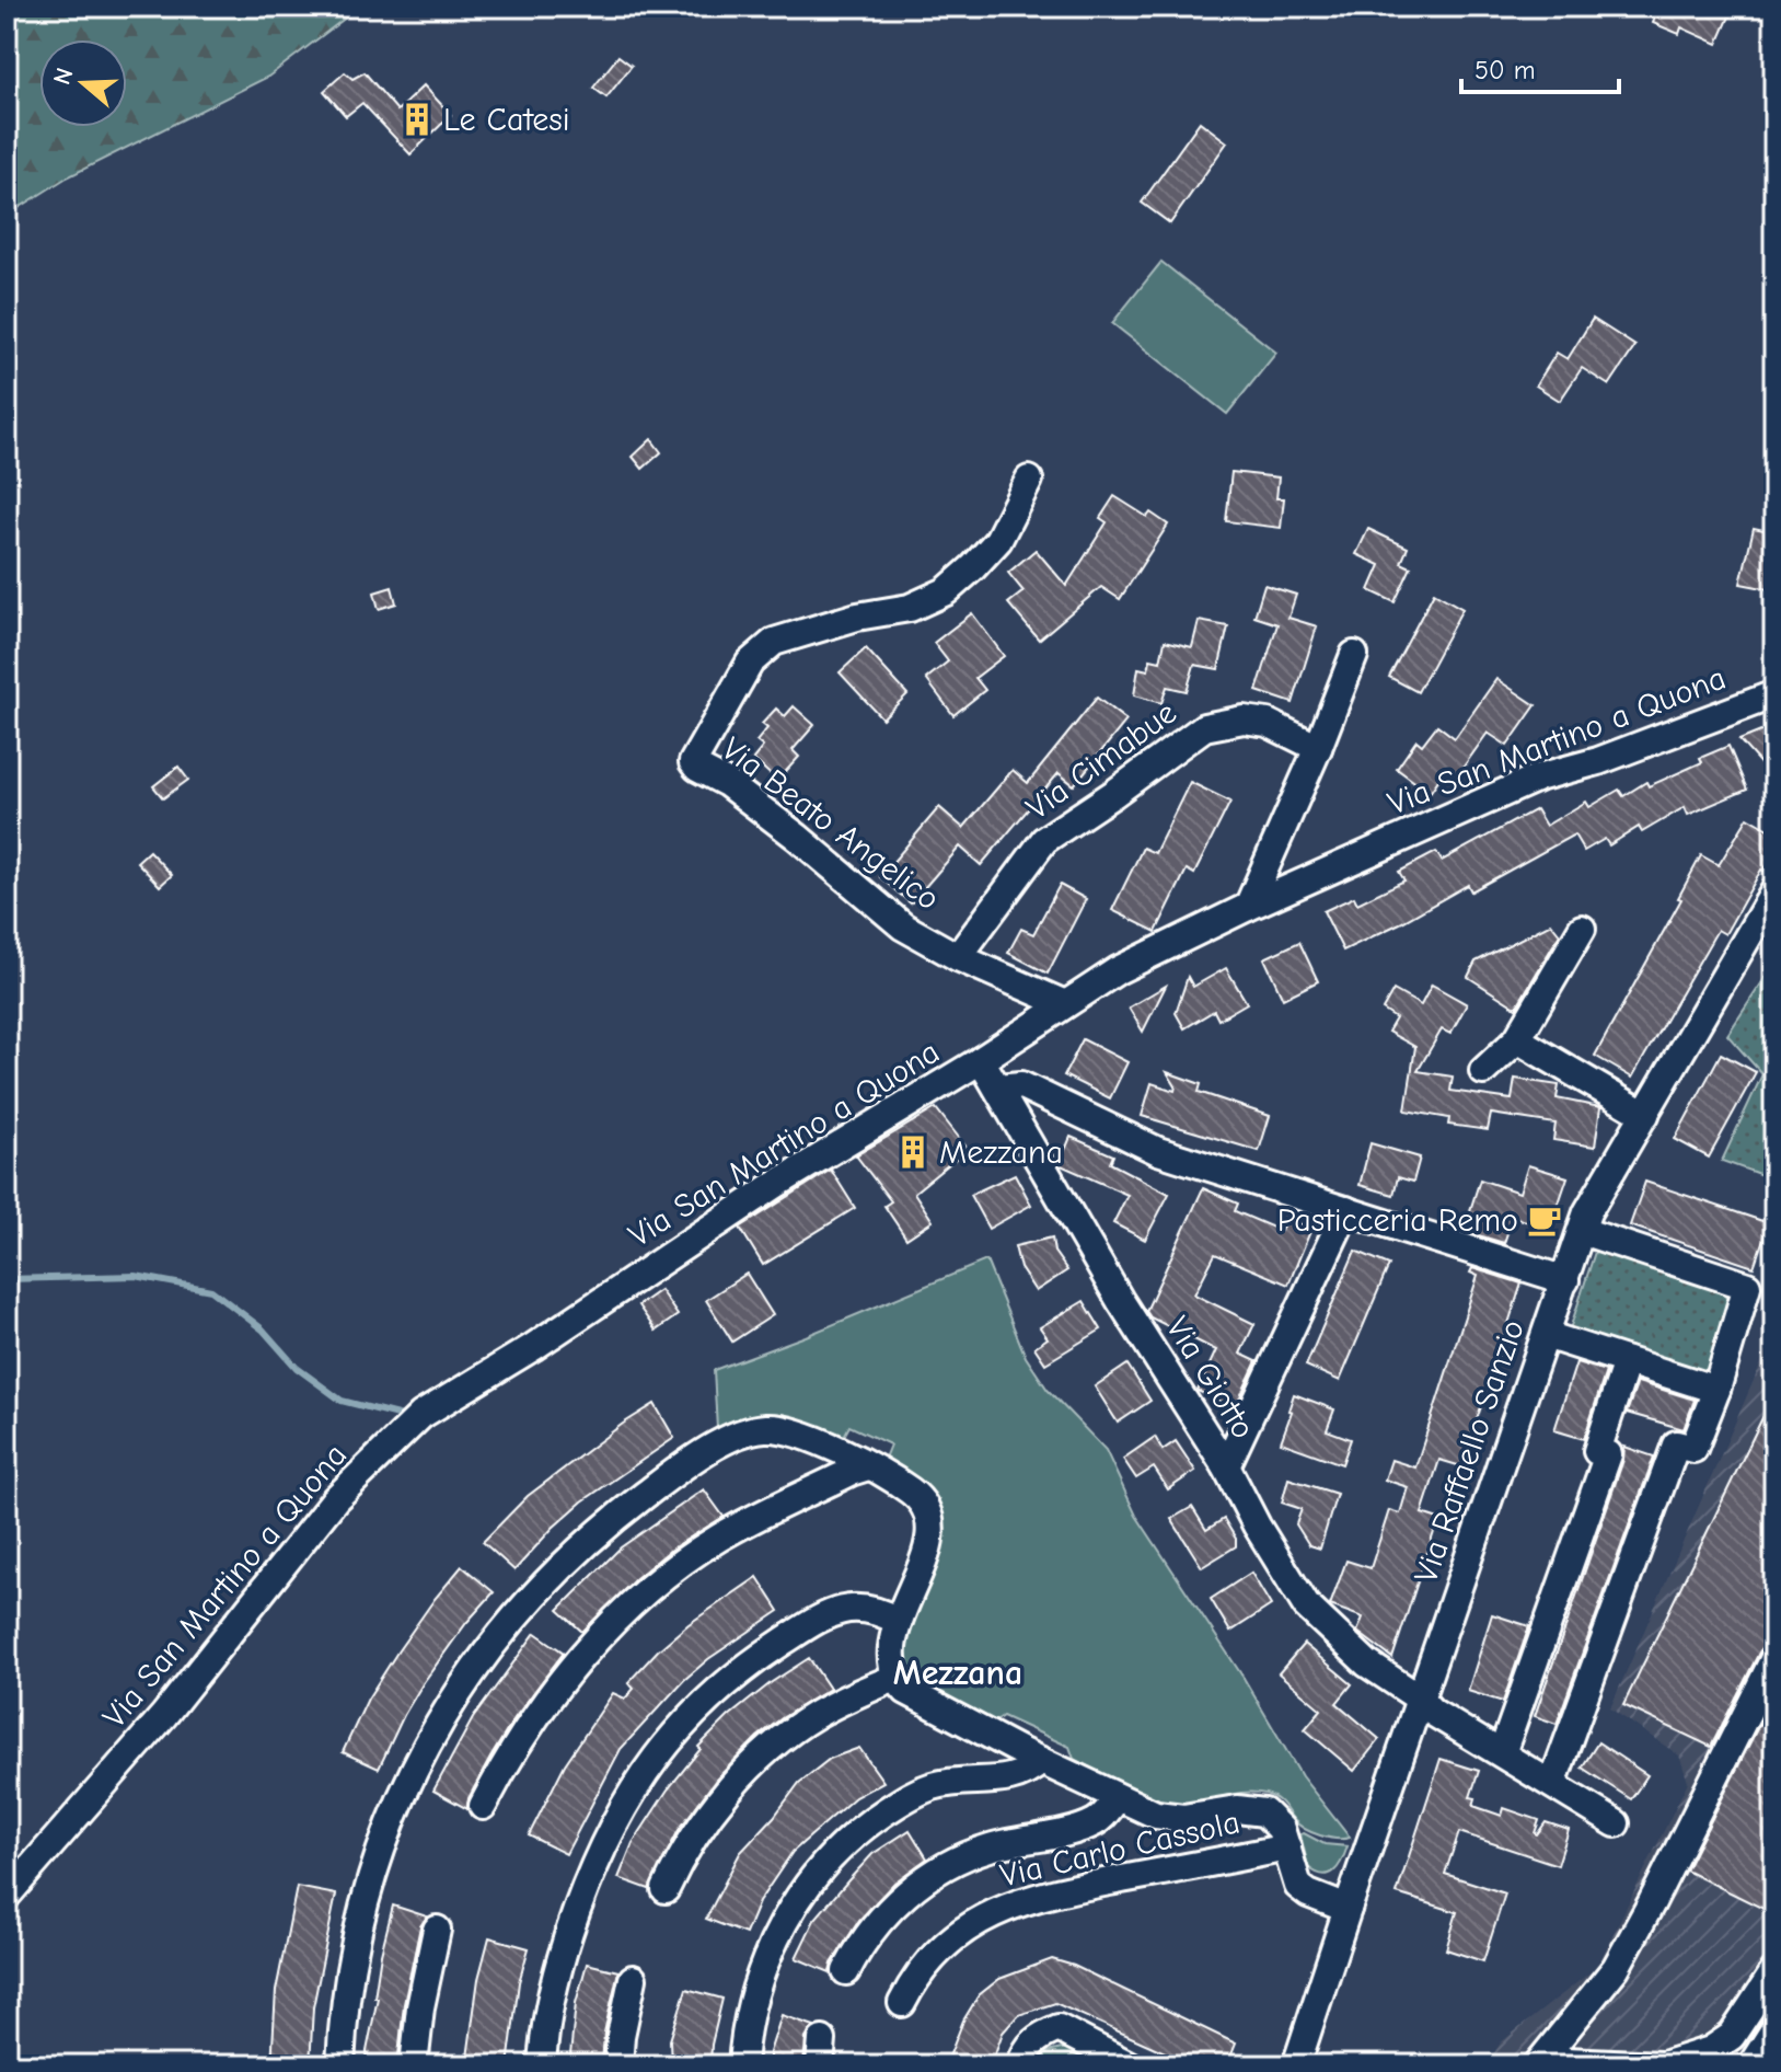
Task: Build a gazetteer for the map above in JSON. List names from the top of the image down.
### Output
{
  "streets": {
    "street": [
      "Via San Martino a Quona",
      "Via Cimabue",
      "Via Beato Angelico",
      "Via Giotto",
      "Via Raffaello Sanzio",
      "Via Carlo Cassola"
    ]
  },
  "crossings": [
    ["Via San Martino a Quona", "Via Beato Angelico"],
    ["Via San Martino a Quona", "Via Giotto"],
    ["Via Cimabue", "Via Beato Angelico"],
    ["Via Giotto", "Via Raffaello Sanzio"],
    ["Via Raffaello Sanzio", "Via Carlo Cassola"]
  ],
  "districts": ["Mezzana"],
  "places": {
    "building": ["Le Catesi", "Mezzana"],
    "cafe": ["Pasticceria Remo"]
  },
  "scale_bar": "50 m",
  "north": "left"
}
